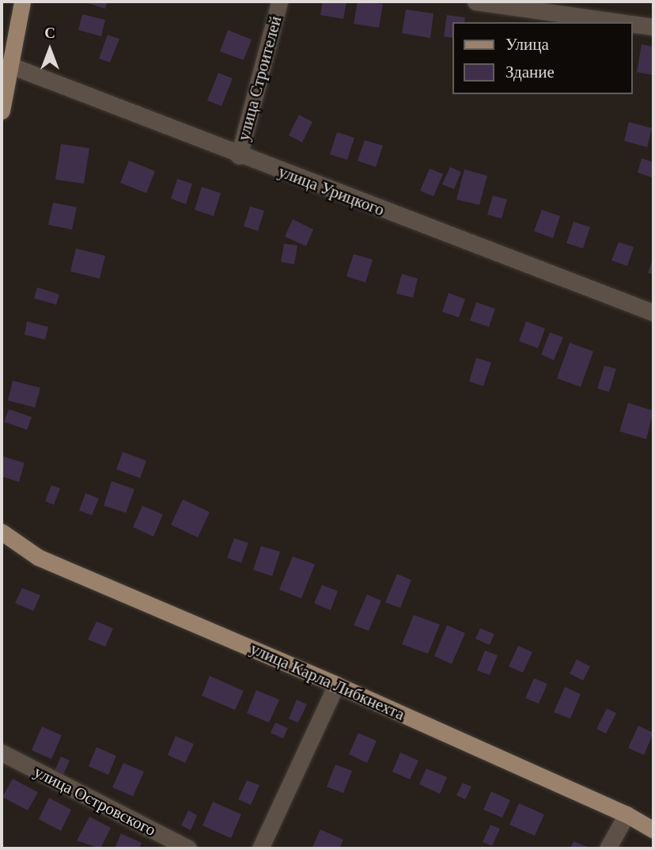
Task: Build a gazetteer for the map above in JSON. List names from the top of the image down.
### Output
{
  "streets": {
    "main road": ["улица Карла Либкнехта"],
    "street": ["улица Строителей", "улица Урицкого", "улица Островского"]
  },
  "crossings": [
    ["улица Строителей", "улица Урицкого"]
  ],
  "legend": ["Улица", "Здание"],
  "north": "top"
}
